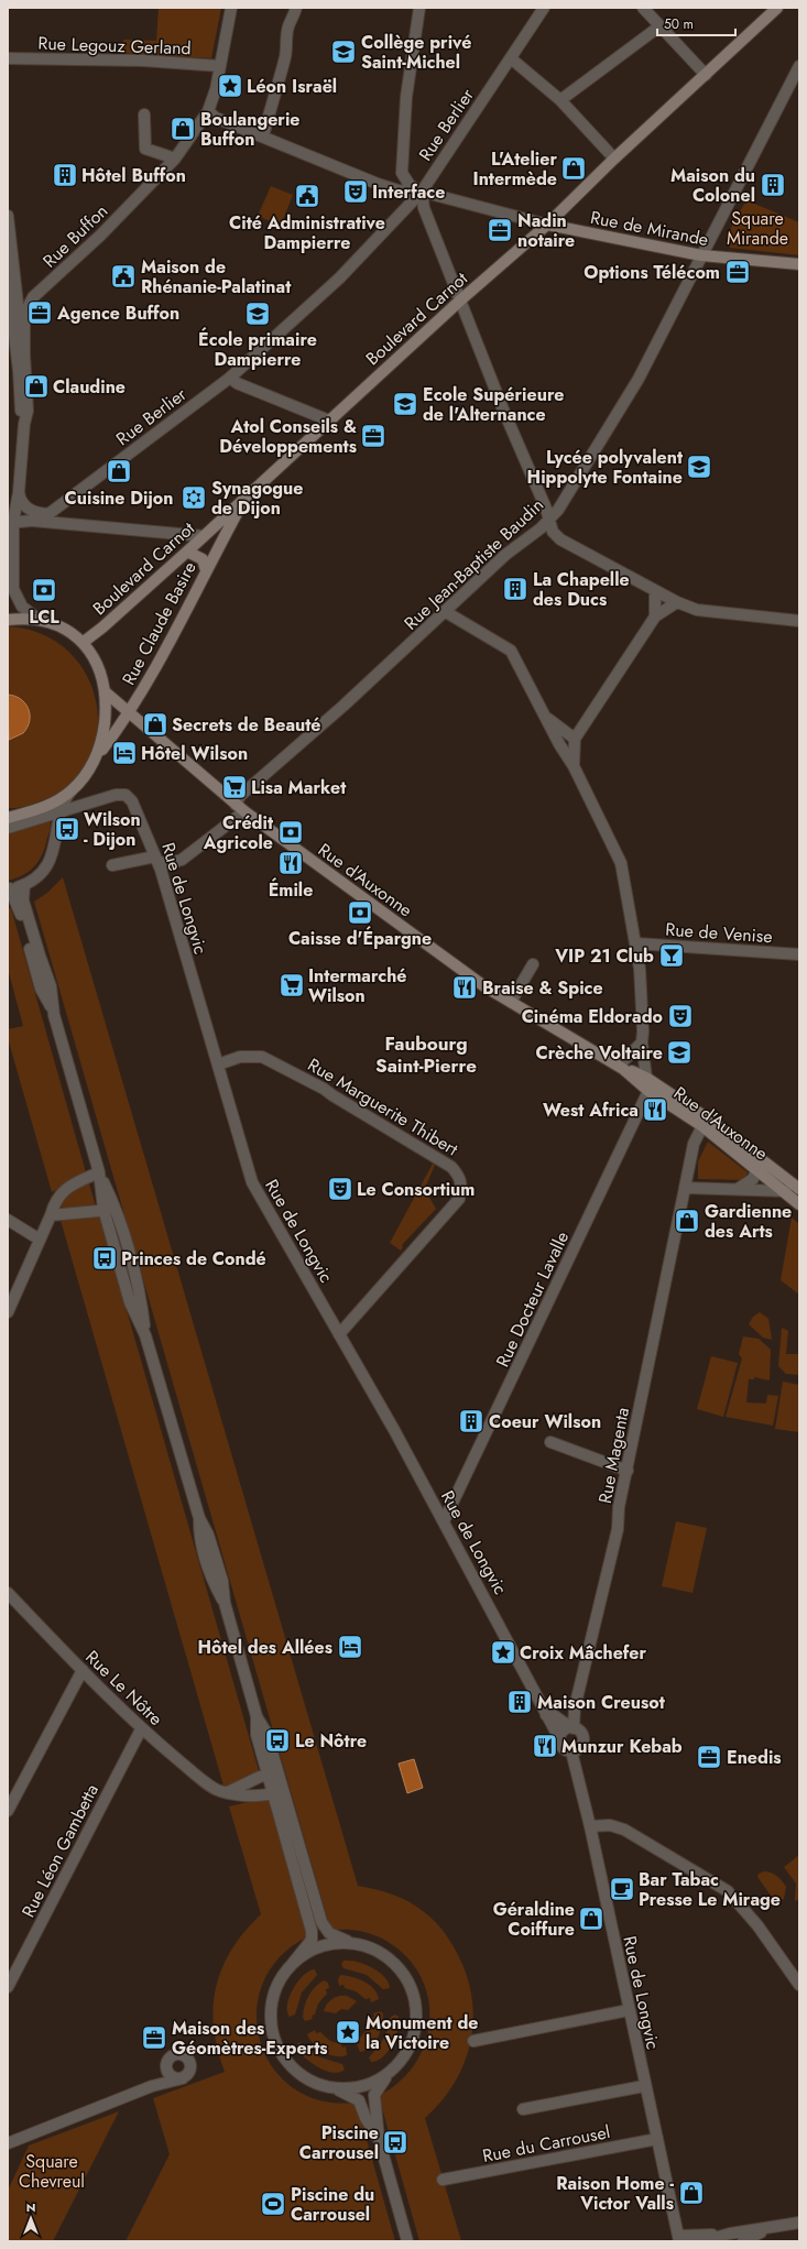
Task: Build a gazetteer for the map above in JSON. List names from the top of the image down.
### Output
{
  "streets": {
    "main road": [
      "Rue de Mirande",
      "Boulevard Carnot",
      "Rue Claude Basire",
      "Rue d'Auxonne"
    ],
    "street": [
      "Rue Legouz Gerland",
      "Rue Berlier",
      "Rue Buffon",
      "Rue Jean-Baptiste Baudin",
      "Rue de Longvic",
      "Rue de Venise",
      "Rue Marguerite Thibert",
      "Rue Docteur Lavalle",
      "Rue Magenta",
      "Rue Le Nôtre",
      "Rue Léon Gambetta",
      "Rue du Carrousel"
    ]
  },
  "crossings": [
    ["Rue Legouz Gerland", "Rue Buffon"],
    ["Rue de Mirande", "Boulevard Carnot"],
    ["Rue de Mirande", "Rue Jean-Baptiste Baudin"],
    ["Boulevard Carnot", "Rue Claude Basire"],
    ["Rue Jean-Baptiste Baudin", "Rue d'Auxonne"],
    ["Rue Jean-Baptiste Baudin", "Rue de Longvic"],
    ["Rue Claude Basire", "Rue d'Auxonne"],
    ["Rue d'Auxonne", "Rue Docteur Lavalle"],
    ["Rue d'Auxonne", "Rue Magenta"],
    ["Rue de Longvic", "Rue Marguerite Thibert"],
    ["Rue de Longvic", "Rue Docteur Lavalle"],
    ["Rue de Longvic", "Rue Magenta"],
    ["Rue de Longvic", "Rue du Carrousel"],
    ["Rue Le Nôtre", "Rue Léon Gambetta"]
  ],
  "districts": ["Faubourg Saint-Pierre"],
  "parks": ["Square Mirande", "Square Chevreul"],
  "places": {
    "school or university": [
      "Collège privé Saint-Michel",
      "École primaire Dampierre",
      "Ecole Supérieure de l'Alternance",
      "Lycée polyvalent Hippolyte Fontaine",
      "Crèche Voltaire"
    ],
    "place": ["Léon Israël", "Croix Mâchefer", "Monument de la Victoire"],
    "shop": [
      "Boulangerie Buffon",
      "L'Atelier Intermède",
      "Claudine",
      "Cuisine Dijon",
      "Secrets de Beauté",
      "Gardienne des Arts",
      "Géraldine Coiffure",
      "Raison Home - Victor Valls"
    ],
    "building": [
      "Hôtel Buffon",
      "Maison du Colonel",
      "La Chapelle des Ducs",
      "Coeur Wilson",
      "Maison Creusot"
    ],
    "theatre": ["Interface", "Cinéma Eldorado", "Le Consortium"],
    "public building": ["Cité Administrative Dampierre", "Maison de Rhénanie-Palatinat"],
    "office": [
      "Nadin notaire",
      "Options Télécom",
      "Agence Buffon",
      "Atol Conseils & Développements",
      "Enedis",
      "Maison des Géomètres-Experts"
    ],
    "synagogue": ["Synagogue de Dijon"],
    "bank": ["LCL", "Crédit Agricole", "Caisse d'Épargne"],
    "hotel": ["Hôtel Wilson", "Hôtel des Allées"],
    "supermarket": ["Lisa Market", "Intermarché Wilson"],
    "bus stop": [
      "Wilson - Dijon",
      "Princes de Condé",
      "Le Nôtre",
      "Piscine Carrousel"
    ],
    "restaurant": [
      "Émile",
      "Braise & Spice",
      "West Africa",
      "Munzur Kebab"
    ],
    "bar": ["VIP 21 Club"],
    "cafe": ["Bar Tabac Presse Le Mirage"],
    "sports": ["Piscine du Carrousel"]
  },
  "scale_bar": "50 m",
  "north": "top"
}
